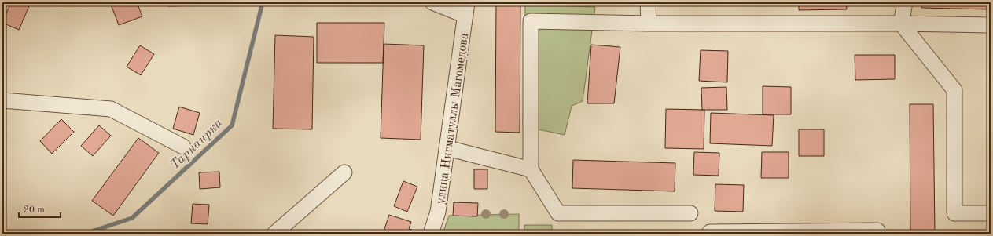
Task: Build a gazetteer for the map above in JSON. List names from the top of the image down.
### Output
{
  "streets": {
    "street": ["улица Нигматуллы Магомедова"]
  },
  "water": ["Тарнаирка"],
  "scale_bar": "20 m"
}
